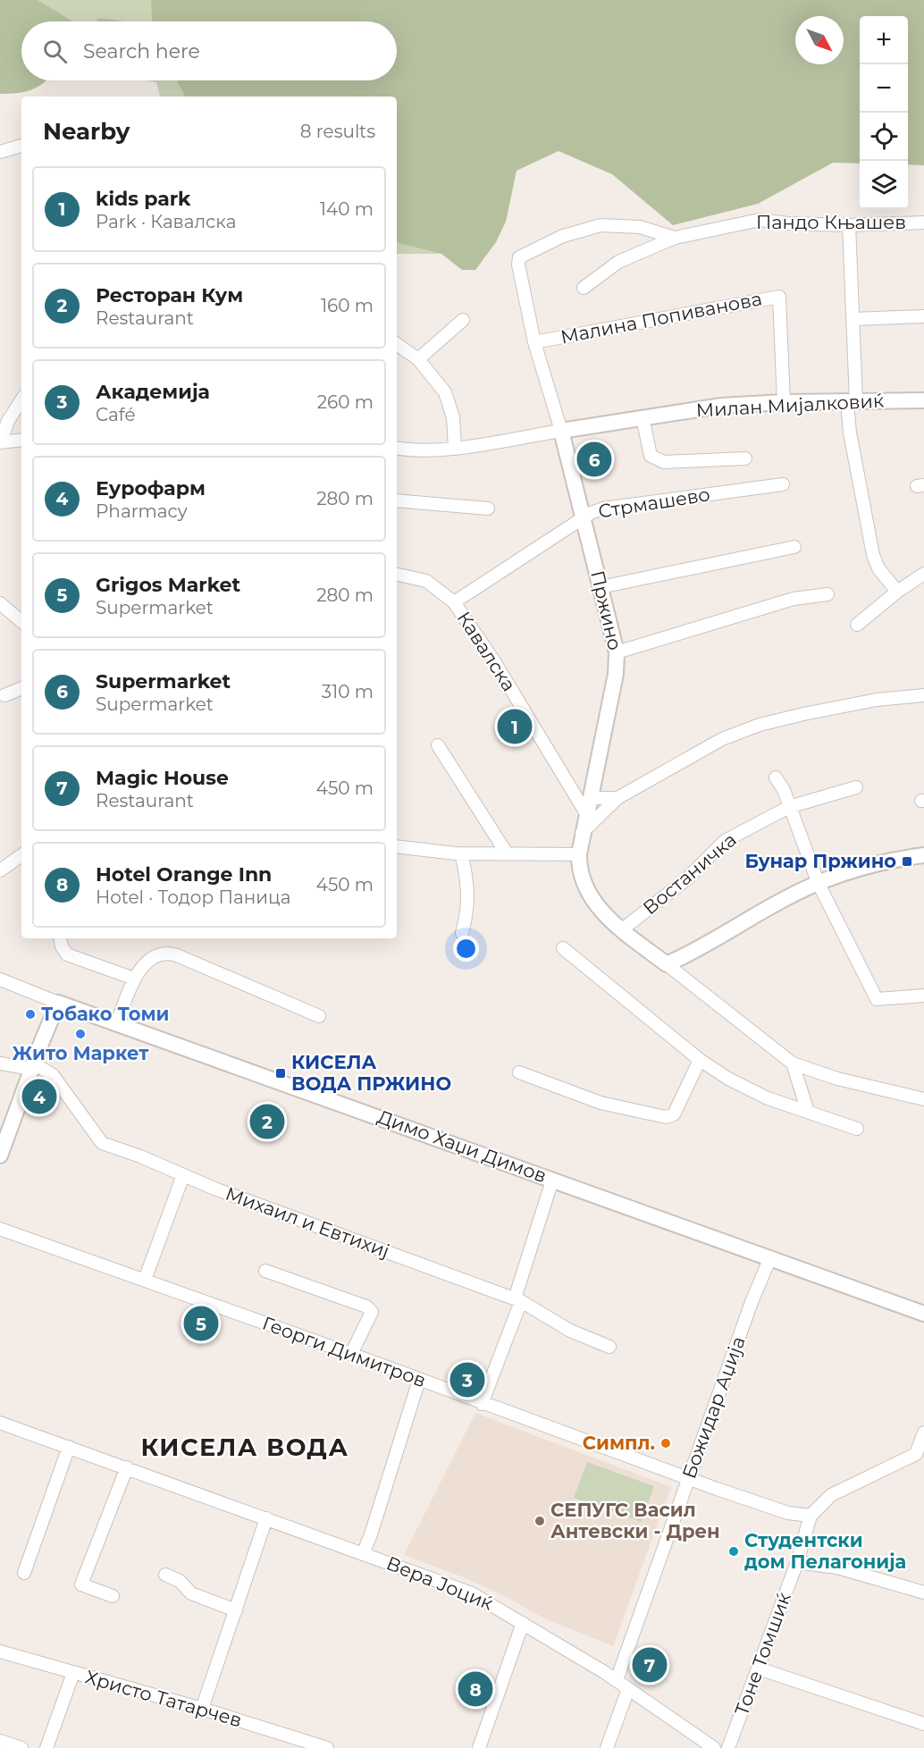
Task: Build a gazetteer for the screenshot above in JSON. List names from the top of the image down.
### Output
{
  "streets": {
    "street": [
      "Пандо Књашев",
      "Малина Попиванова",
      "Милан Мијалковиќ",
      "Стрмашево",
      "Пржино",
      "Кавалска",
      "Востаничка",
      "Димо Хаџи Димов",
      "Михаил и Евтихиј",
      "Георги Димитров",
      "Божидар Аџија",
      "Вера Јоциќ",
      "Тоне Томшиќ",
      "Христо Татарчев"
    ]
  },
  "crossings": [
    ["Пандо Књашев", "Пржино"],
    ["Малина Попиванова", "Милан Мијалковиќ"],
    ["Малина Попиванова", "Пржино"],
    ["Милан Мијалковиќ", "Пржино"],
    ["Стрмашево", "Пржино"],
    ["Стрмашево", "Кавалска"],
    ["Пржино", "Кавалска"],
    ["Пржино", "Востаничка"],
    ["Димо Хаџи Димов", "Божидар Аџија"],
    ["Георги Димитров", "Божидар Аџија"],
    ["Георги Димитров", "Тоне Томшиќ"],
    ["Божидар Аџија", "Вера Јоциќ"]
  ],
  "districts": ["КИСЕЛА ВОДА"],
  "places": {
    "transit": ["Бунар Пржино", "КИСЕЛА ВОДА ПРЖИНО"],
    "other": [
      "Тобако Томи",
      "Жито Маркет",
      "Симпл.",
      "СЕПУГС Васил Антевски - Дрен",
      "Студентски дом Пелагонија"
    ]
  },
  "north": "bottom right",
  "page": {
    "map_buttons": ["+", "−"],
    "search": "Search here",
    "heading": ["Nearby", "8 results"],
    "list": [
      {
        "mark": "1",
        "name": "kids park",
        "note": "Park · Кавалска",
        "value": "140 m"
      },
      {
        "mark": "2",
        "name": "Ресторан Кум",
        "note": "Restaurant",
        "value": "160 m"
      },
      {
        "mark": "3",
        "name": "Академија",
        "note": "Café",
        "value": "260 m"
      },
      {
        "mark": "4",
        "name": "Еурофарм",
        "note": "Pharmacy",
        "value": "280 m"
      },
      {
        "mark": "5",
        "name": "Grigos Market",
        "note": "Supermarket",
        "value": "280 m"
      },
      {
        "mark": "6",
        "name": "Supermarket",
        "note": "Supermarket",
        "value": "310 m"
      },
      {
        "mark": "7",
        "name": "Magic House",
        "note": "Restaurant",
        "value": "450 m"
      },
      {
        "mark": "8",
        "name": "Hotel Orange Inn",
        "note": "Hotel · Тодор Паница",
        "value": "450 m"
      }
    ],
    "pins": [
      "6",
      "1",
      "4",
      "2",
      "5",
      "3",
      "7",
      "8"
    ]
  }
}
